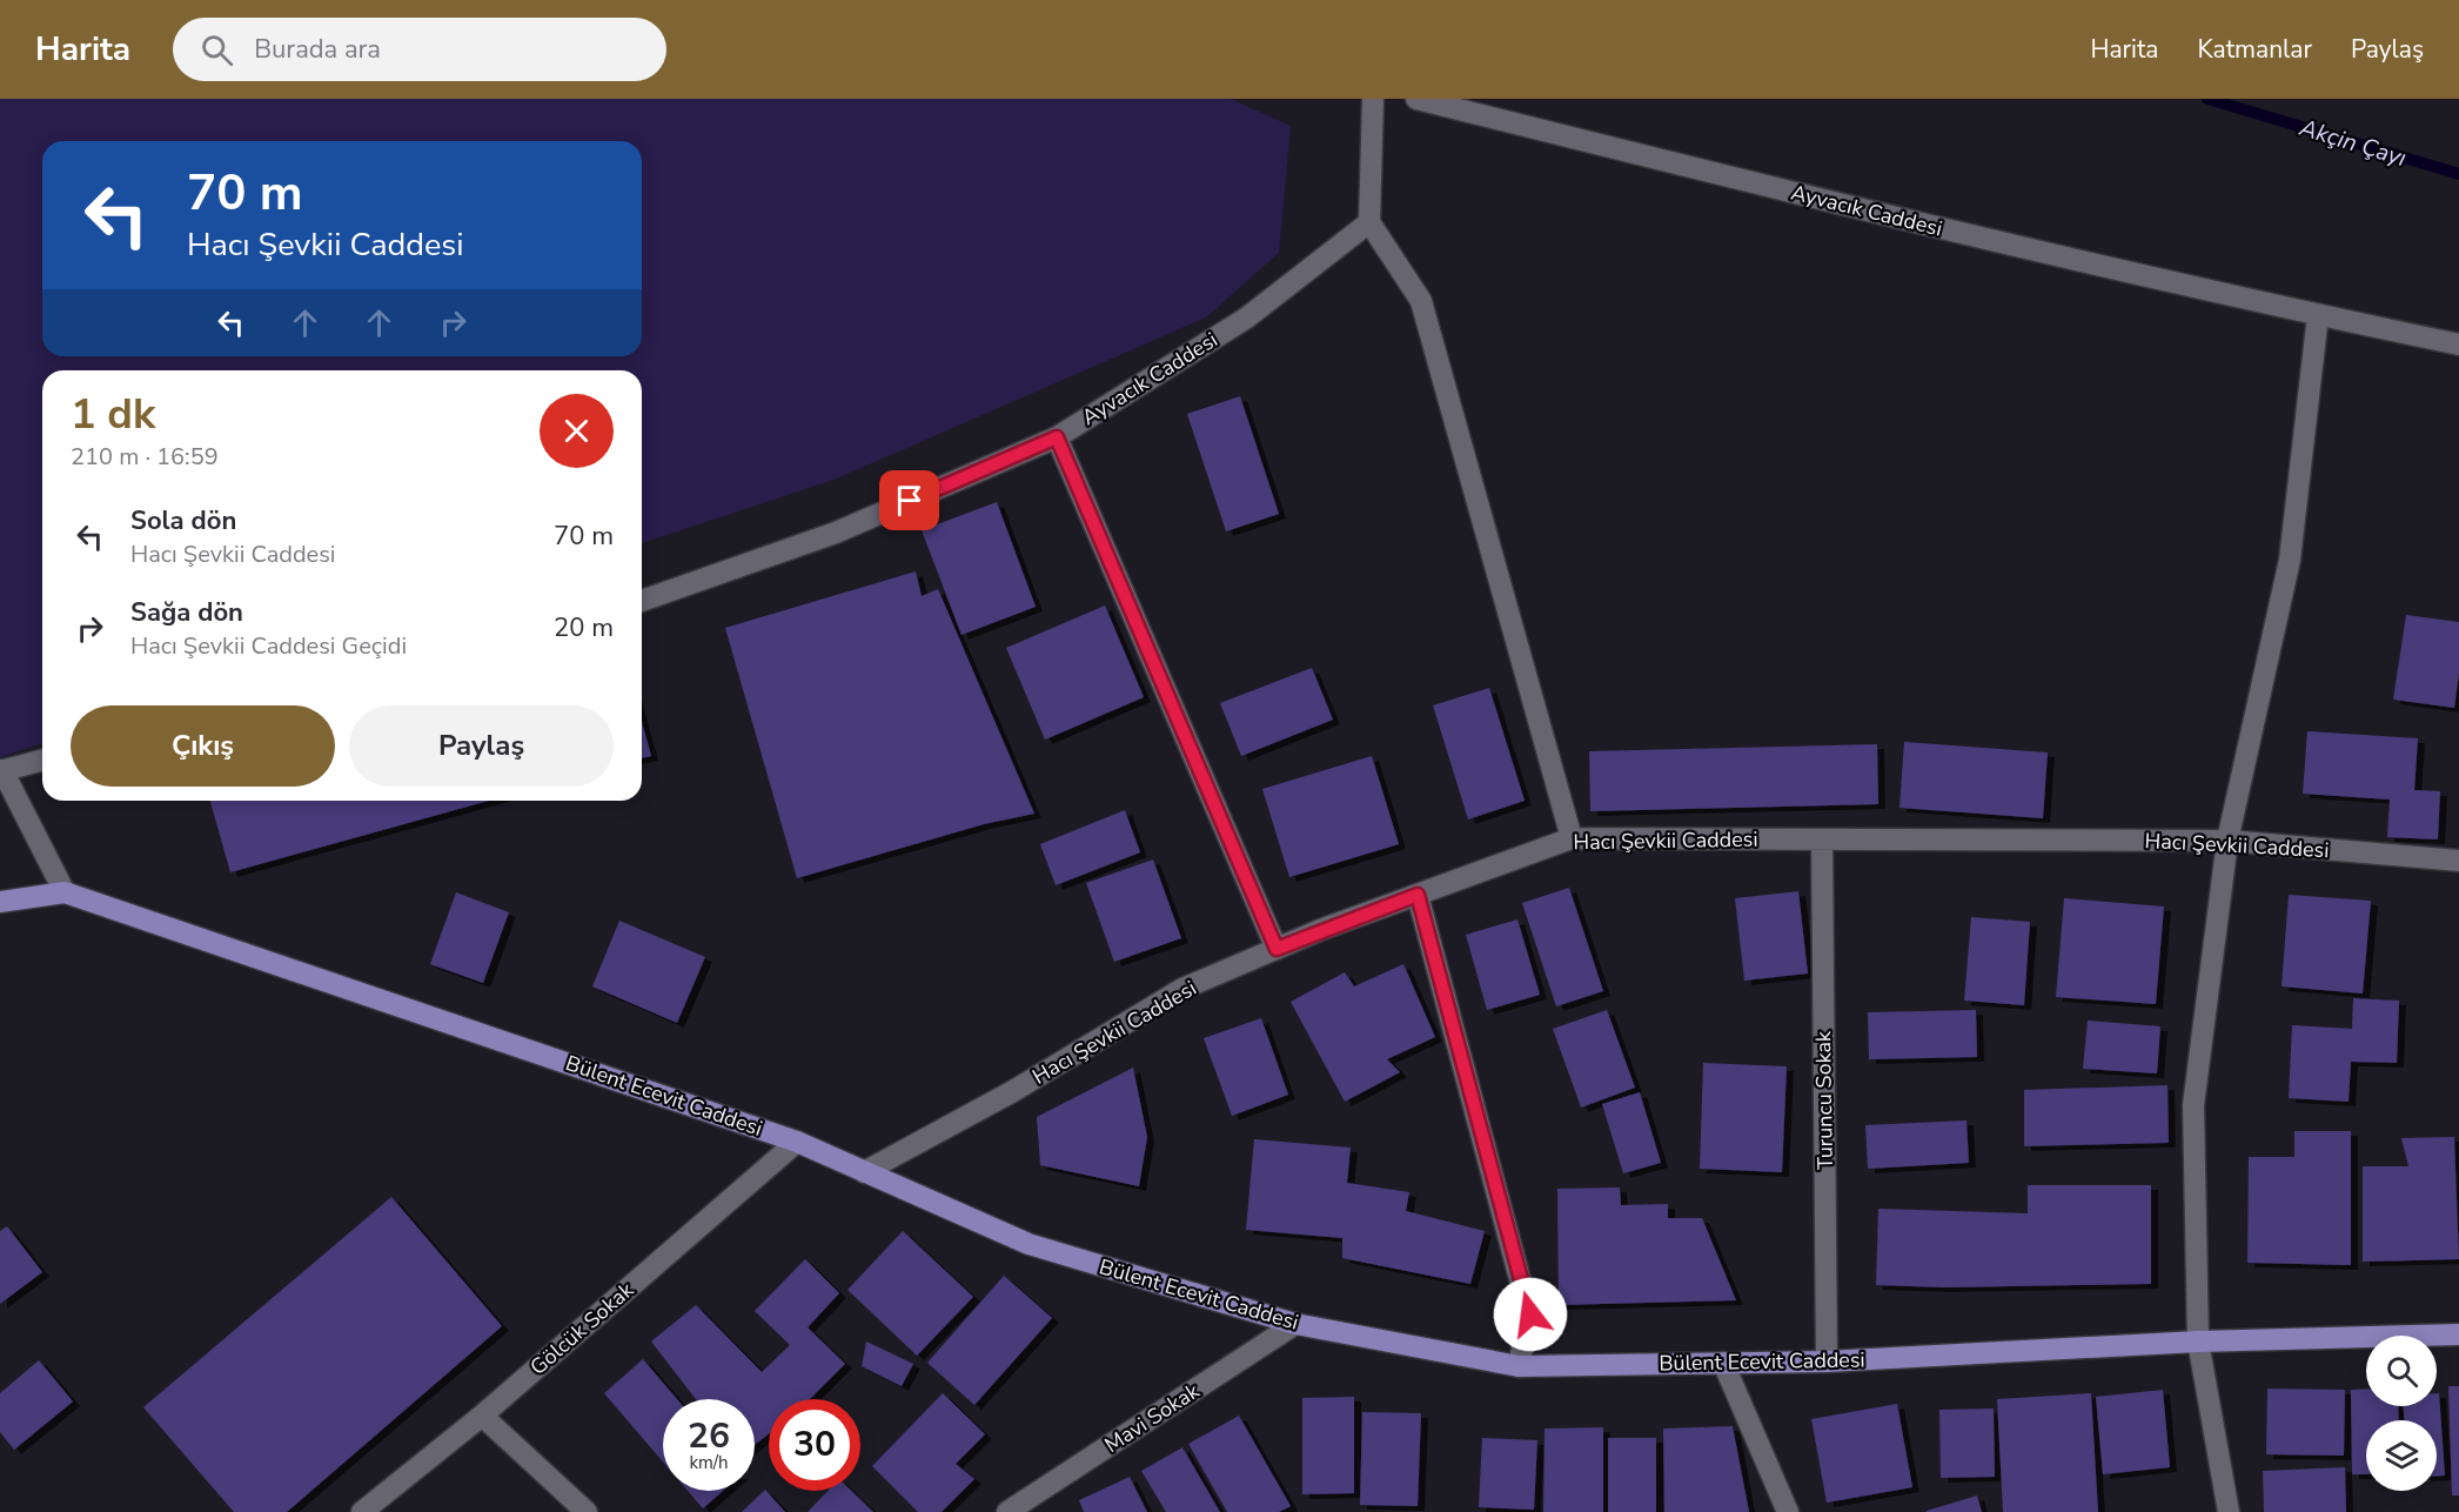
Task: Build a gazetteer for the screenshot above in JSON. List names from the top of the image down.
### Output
{
  "streets": {
    "main road": ["Bülent Ecevit Caddesi"],
    "street": [
      "Ayvacık Caddesi",
      "Hacı Şevkii Caddesi",
      "Turuncu Sokak",
      "Gölcük Sokak",
      "Mavi Sokak"
    ]
  },
  "crossings": [
    ["Hacı Şevkii Caddesi", "Bülent Ecevit Caddesi"],
    ["Hacı Şevkii Caddesi", "Turuncu Sokak"],
    ["Bülent Ecevit Caddesi", "Turuncu Sokak"],
    ["Bülent Ecevit Caddesi", "Gölcük Sokak"],
    ["Bülent Ecevit Caddesi", "Mavi Sokak"]
  ],
  "water": ["Akçin Çayı"],
  "page": {
    "header": "Harita",
    "search": "Burada ara",
    "nav": ["Harita", "Katmanlar", "Paylaş"],
    "turn": ["70 m", "Hacı Şevkii Caddesi"],
    "heading": ["1 dk", "210 m · 16:59"],
    "list": [
      {
        "name": "Sola dön",
        "note": "Hacı Şevkii Caddesi",
        "value": "70 m"
      },
      {
        "name": "Sağa dön",
        "note": "Hacı Şevkii Caddesi Geçidi",
        "value": "20 m"
      }
    ],
    "buttons": ["Çıkış", "Paylaş"],
    "speed": "26 km/h",
    "limit": "30"
  }
}
